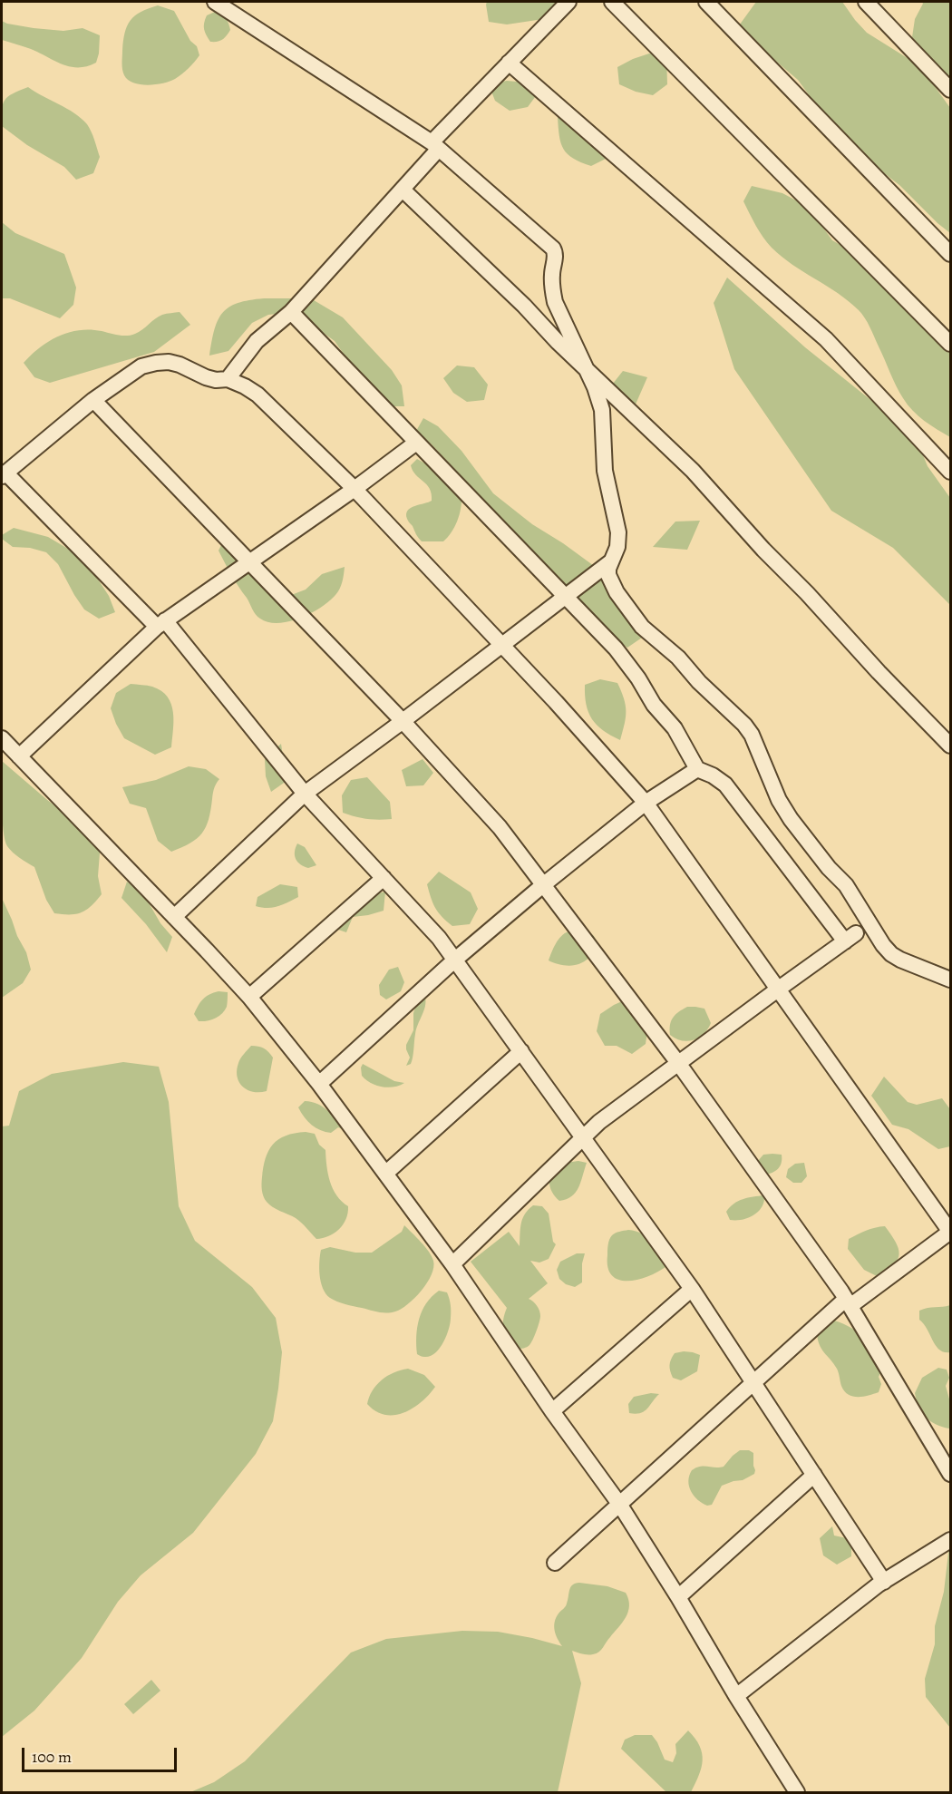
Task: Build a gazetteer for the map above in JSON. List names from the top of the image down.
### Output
{
  "scale_bar": "100 m"
}
